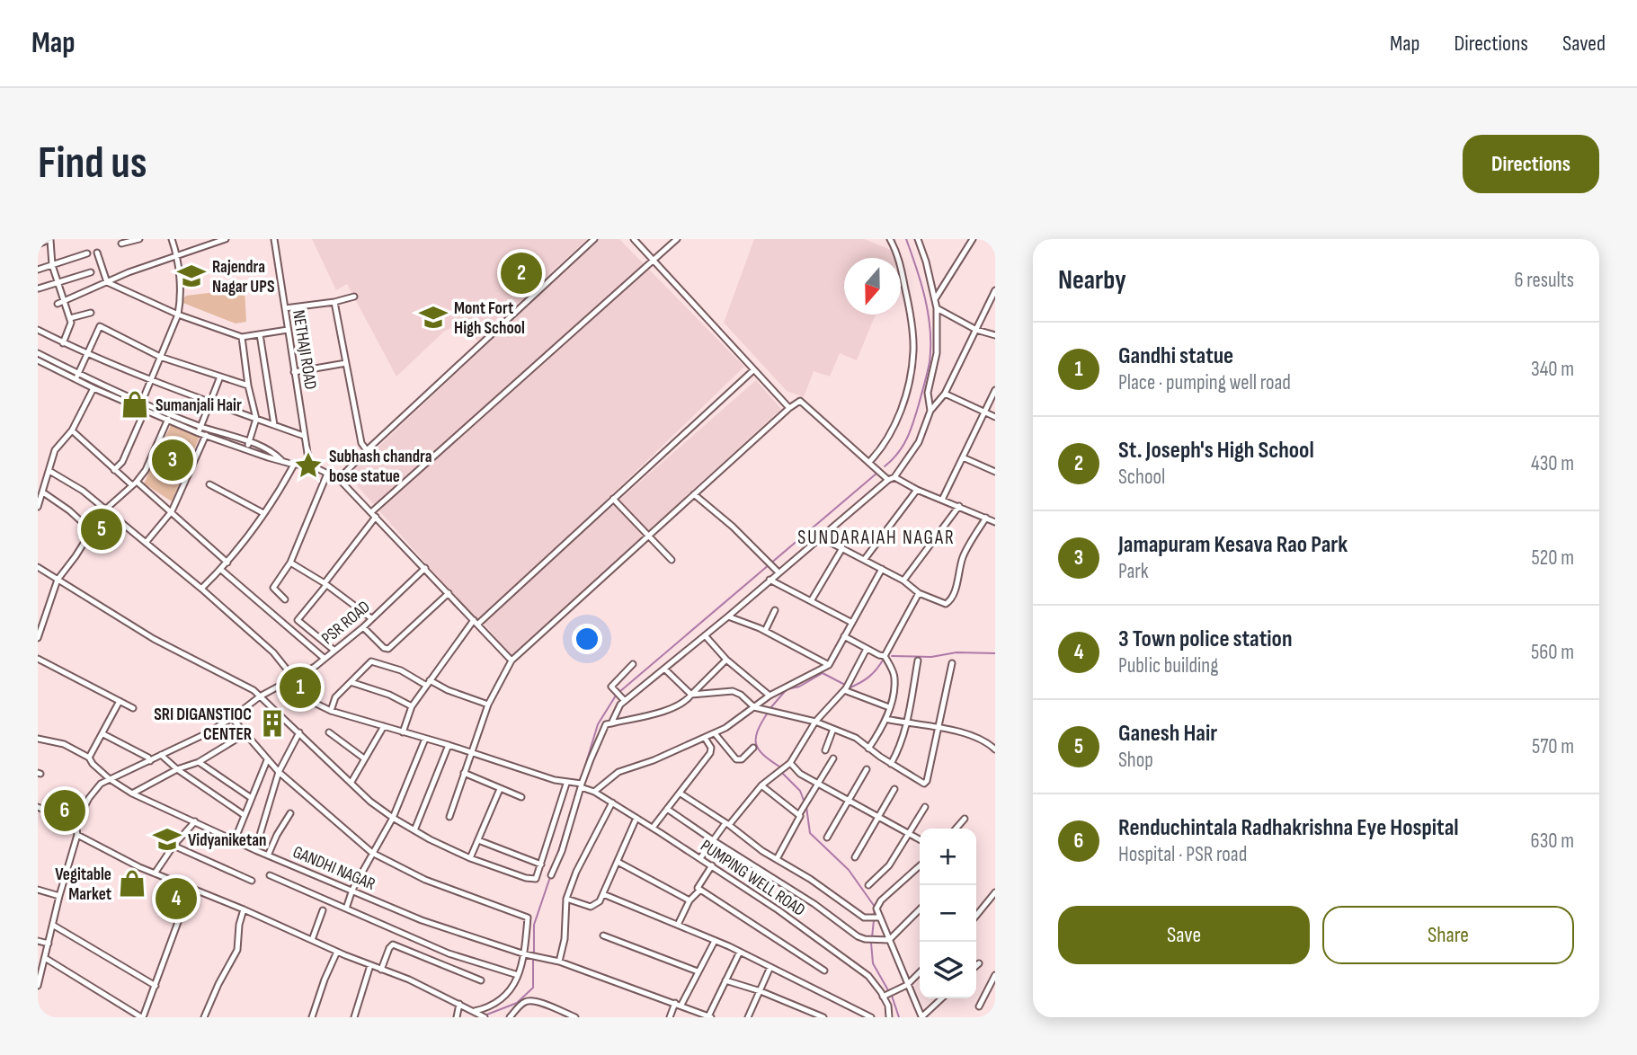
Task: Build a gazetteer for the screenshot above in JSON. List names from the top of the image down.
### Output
{
  "streets": {
    "street": [
      "NETHAJI ROAD",
      "PSR ROAD",
      "GANDHI NAGAR",
      "PUMPING WELL ROAD"
    ]
  },
  "crossings": [
    ["PSR ROAD", "GANDHI NAGAR"]
  ],
  "districts": ["SUNDARAIAH NAGAR"],
  "places": {
    "school or university": ["Rajendra Nagar UPS", "Mont Fort High School", "Vidyaniketan"],
    "shop": ["Sumanjali Hair", "Vegitable Market"],
    "place": ["Subhash chandra bose statue"],
    "building": ["SRI DIGANSTIOC CENTER"]
  },
  "north": "bottom",
  "page": {
    "header": "Map",
    "nav": ["Map", "Directions", "Saved"],
    "buttons": [
      "Directions",
      ["Save", "Share"]
    ],
    "title": "Find us",
    "heading": ["Nearby", "6 results"],
    "pins": [
      "2",
      "3",
      "5",
      "1",
      "6",
      "4"
    ],
    "list": [
      {
        "mark": "1",
        "name": "Gandhi statue",
        "note": "Place · pumping well road",
        "value": "340 m"
      },
      {
        "mark": "2",
        "name": "St. Joseph's High School",
        "note": "School",
        "value": "430 m"
      },
      {
        "mark": "3",
        "name": "Jamapuram Kesava Rao Park",
        "note": "Park",
        "value": "520 m"
      },
      {
        "mark": "4",
        "name": "3 Town police station",
        "note": "Public building",
        "value": "560 m"
      },
      {
        "mark": "5",
        "name": "Ganesh Hair",
        "note": "Shop",
        "value": "570 m"
      },
      {
        "mark": "6",
        "name": "Renduchintala Radhakrishna Eye Hospital",
        "note": "Hospital · PSR road",
        "value": "630 m"
      }
    ],
    "map_buttons": ["+", "−"]
  }
}
